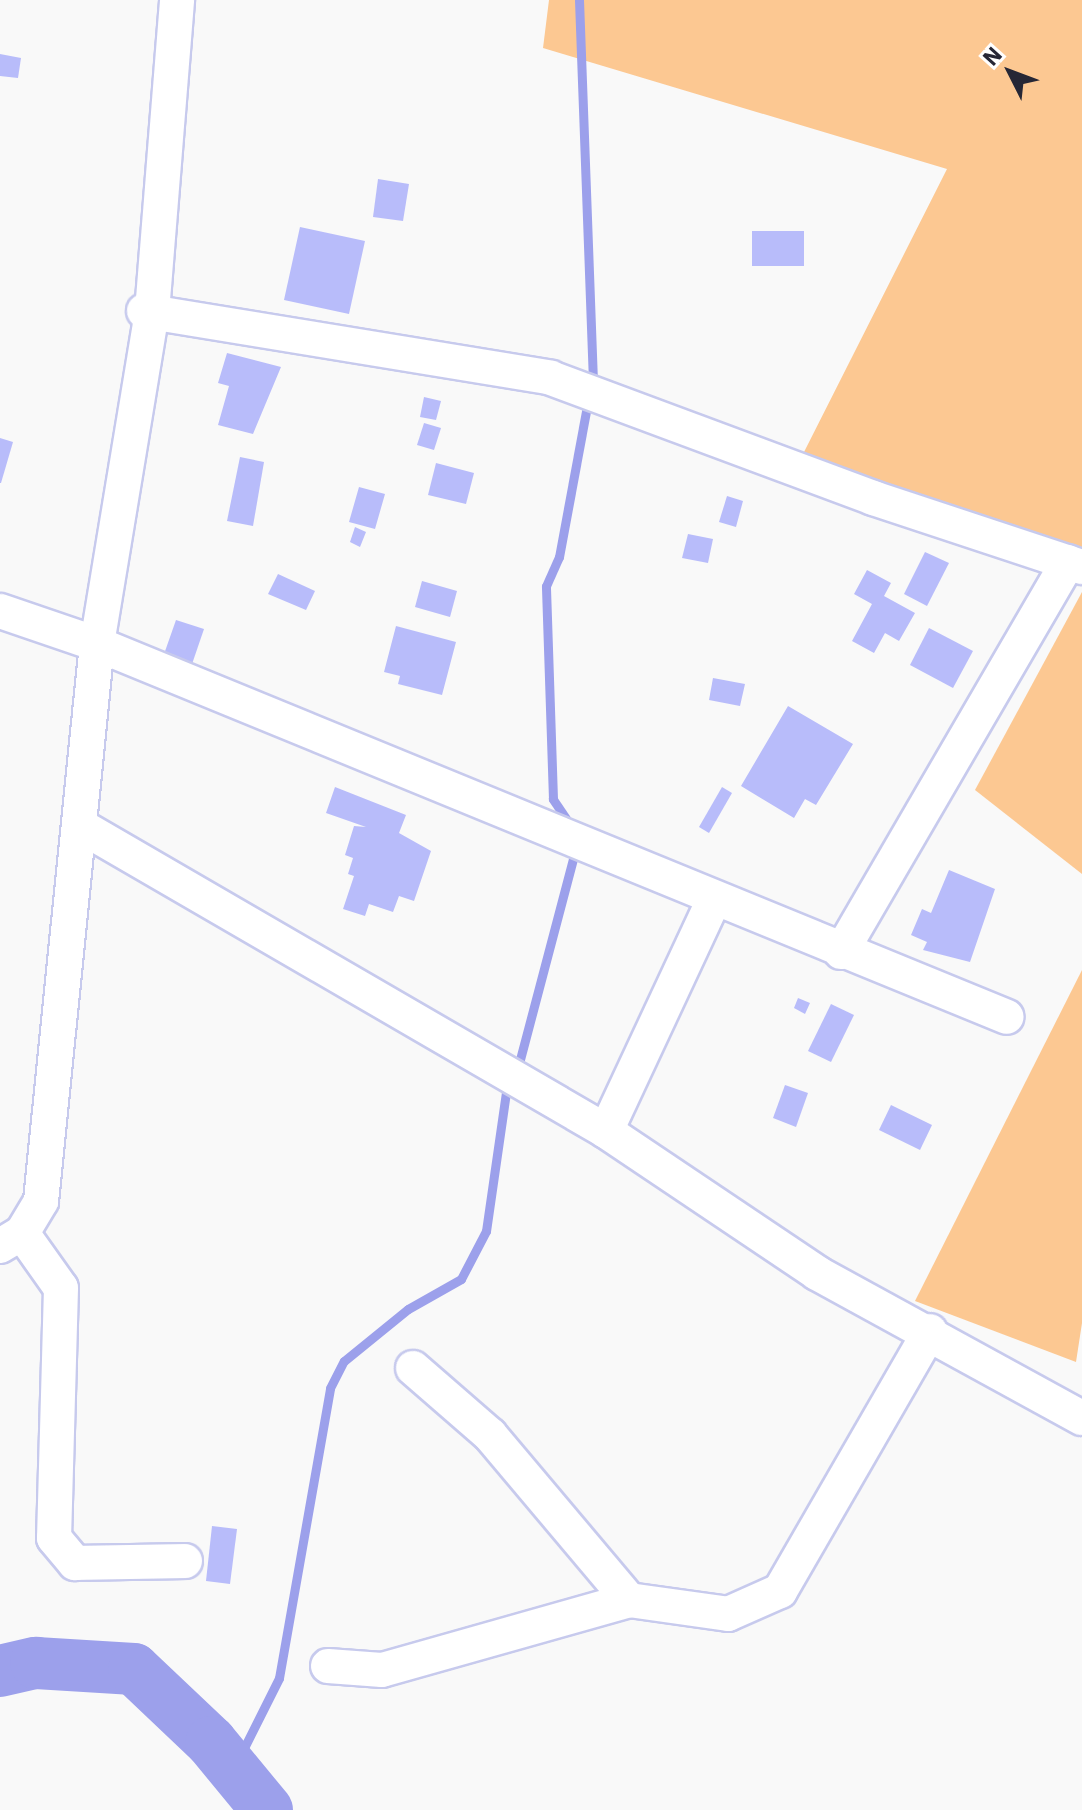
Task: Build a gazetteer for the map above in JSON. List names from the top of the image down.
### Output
{
  "north": "top left"
}
